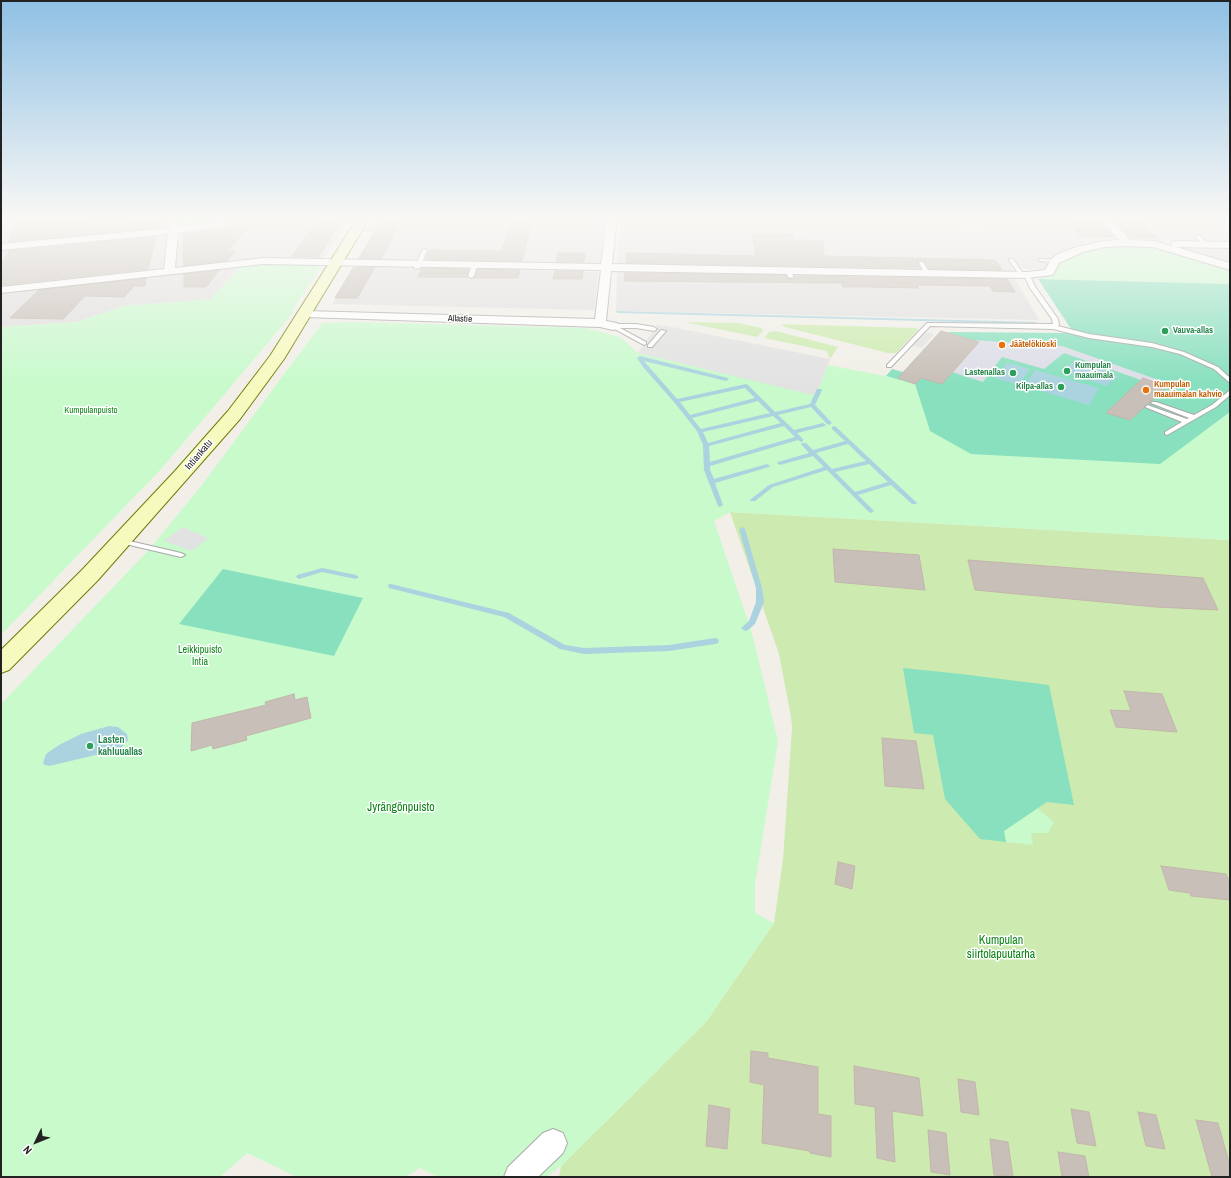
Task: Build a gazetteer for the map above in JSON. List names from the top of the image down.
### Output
{
  "streets": {
    "street": ["Allastie", "Intiankatu"]
  },
  "crossings": [
    ["Allastie", "Intiankatu"]
  ],
  "parks": [
    "Kumpulanpuisto",
    "Leikkipuisto Intia",
    "Jyrängönpuisto",
    "Kumpulan siirtolapuutarha"
  ],
  "places": [
    "Vauva-allas",
    "Jäätelökioski",
    "Kumpulan maauimala",
    "Lastenallas",
    "Kilpa-allas",
    "Kumpulan maauimalan kahvio",
    "Lasten kahluuallas"
  ],
  "north": "bottom left"
}
